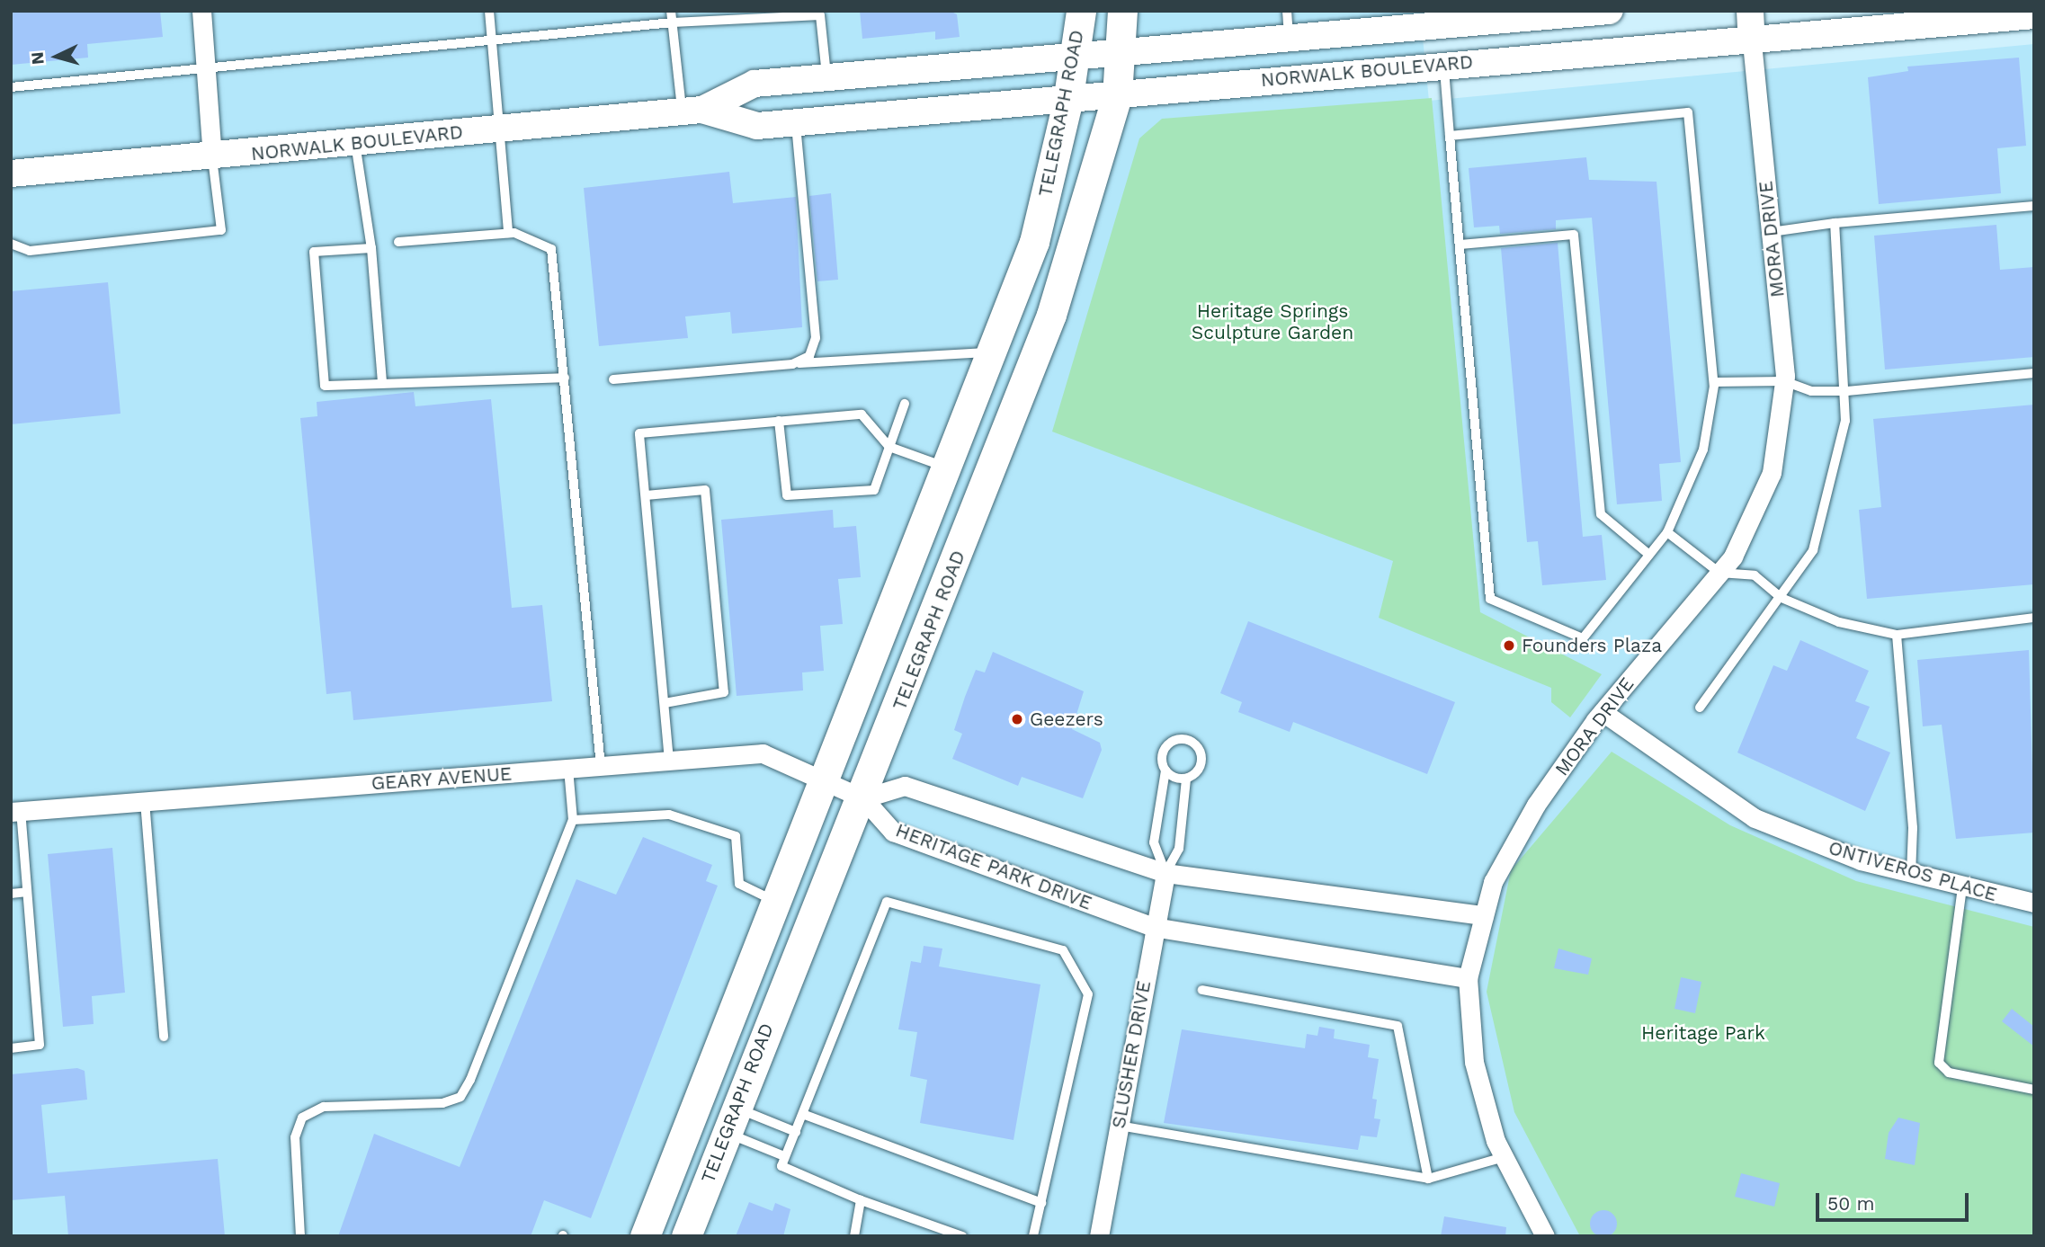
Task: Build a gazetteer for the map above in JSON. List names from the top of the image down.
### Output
{
  "streets": {
    "main road": ["NORWALK BOULEVARD", "TELEGRAPH ROAD"],
    "street": [
      "MORA DRIVE",
      "GEARY AVENUE",
      "HERITAGE PARK DRIVE",
      "ONTIVEROS PLACE",
      "SLUSHER DRIVE"
    ]
  },
  "crossings": [
    ["NORWALK BOULEVARD", "TELEGRAPH ROAD"],
    ["NORWALK BOULEVARD", "MORA DRIVE"],
    ["TELEGRAPH ROAD", "GEARY AVENUE"],
    ["TELEGRAPH ROAD", "HERITAGE PARK DRIVE"],
    ["MORA DRIVE", "HERITAGE PARK DRIVE"],
    ["MORA DRIVE", "ONTIVEROS PLACE"],
    ["GEARY AVENUE", "HERITAGE PARK DRIVE"],
    ["HERITAGE PARK DRIVE", "SLUSHER DRIVE"]
  ],
  "parks": ["Heritage Springs Sculpture Garden", "Heritage Park"],
  "places": ["Founders Plaza", "Geezers"],
  "scale_bar": "50 m",
  "north": "left"
}
